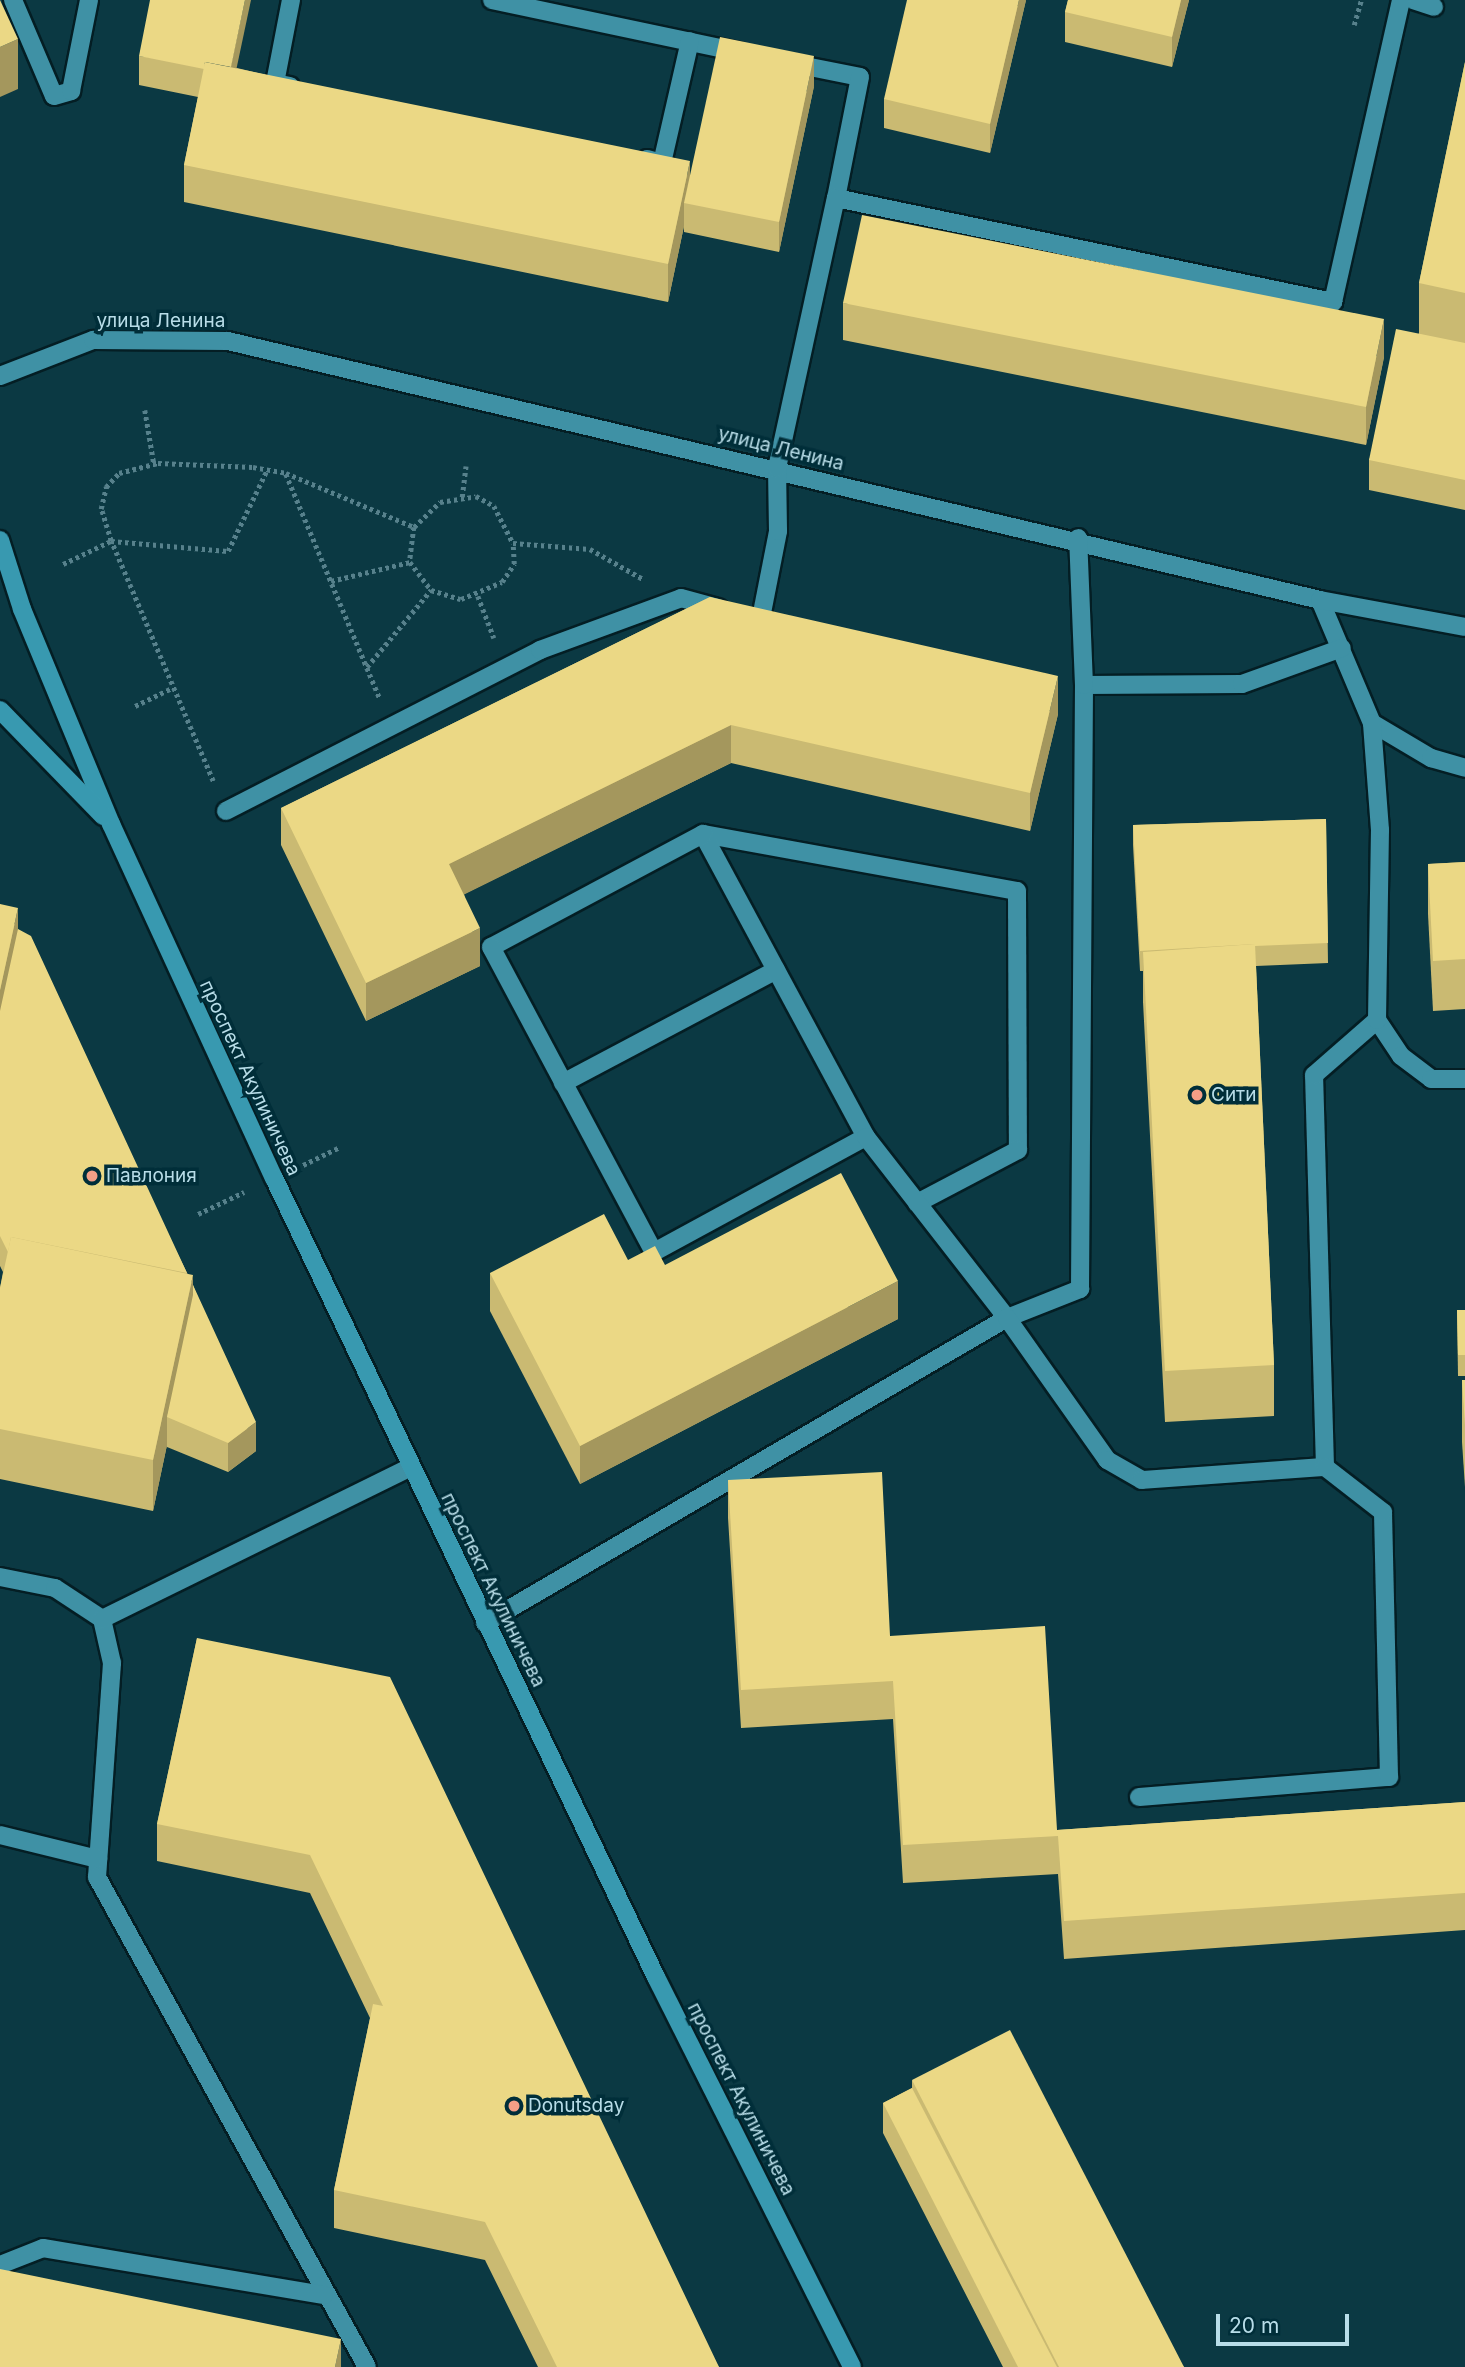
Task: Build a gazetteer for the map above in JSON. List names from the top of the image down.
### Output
{
  "streets": {
    "main road": ["проспект Акулиничева"],
    "street": ["улица Ленина"]
  },
  "places": ["Сити", "Павлония", "Donutsday"],
  "scale_bar": "20 m"
}
